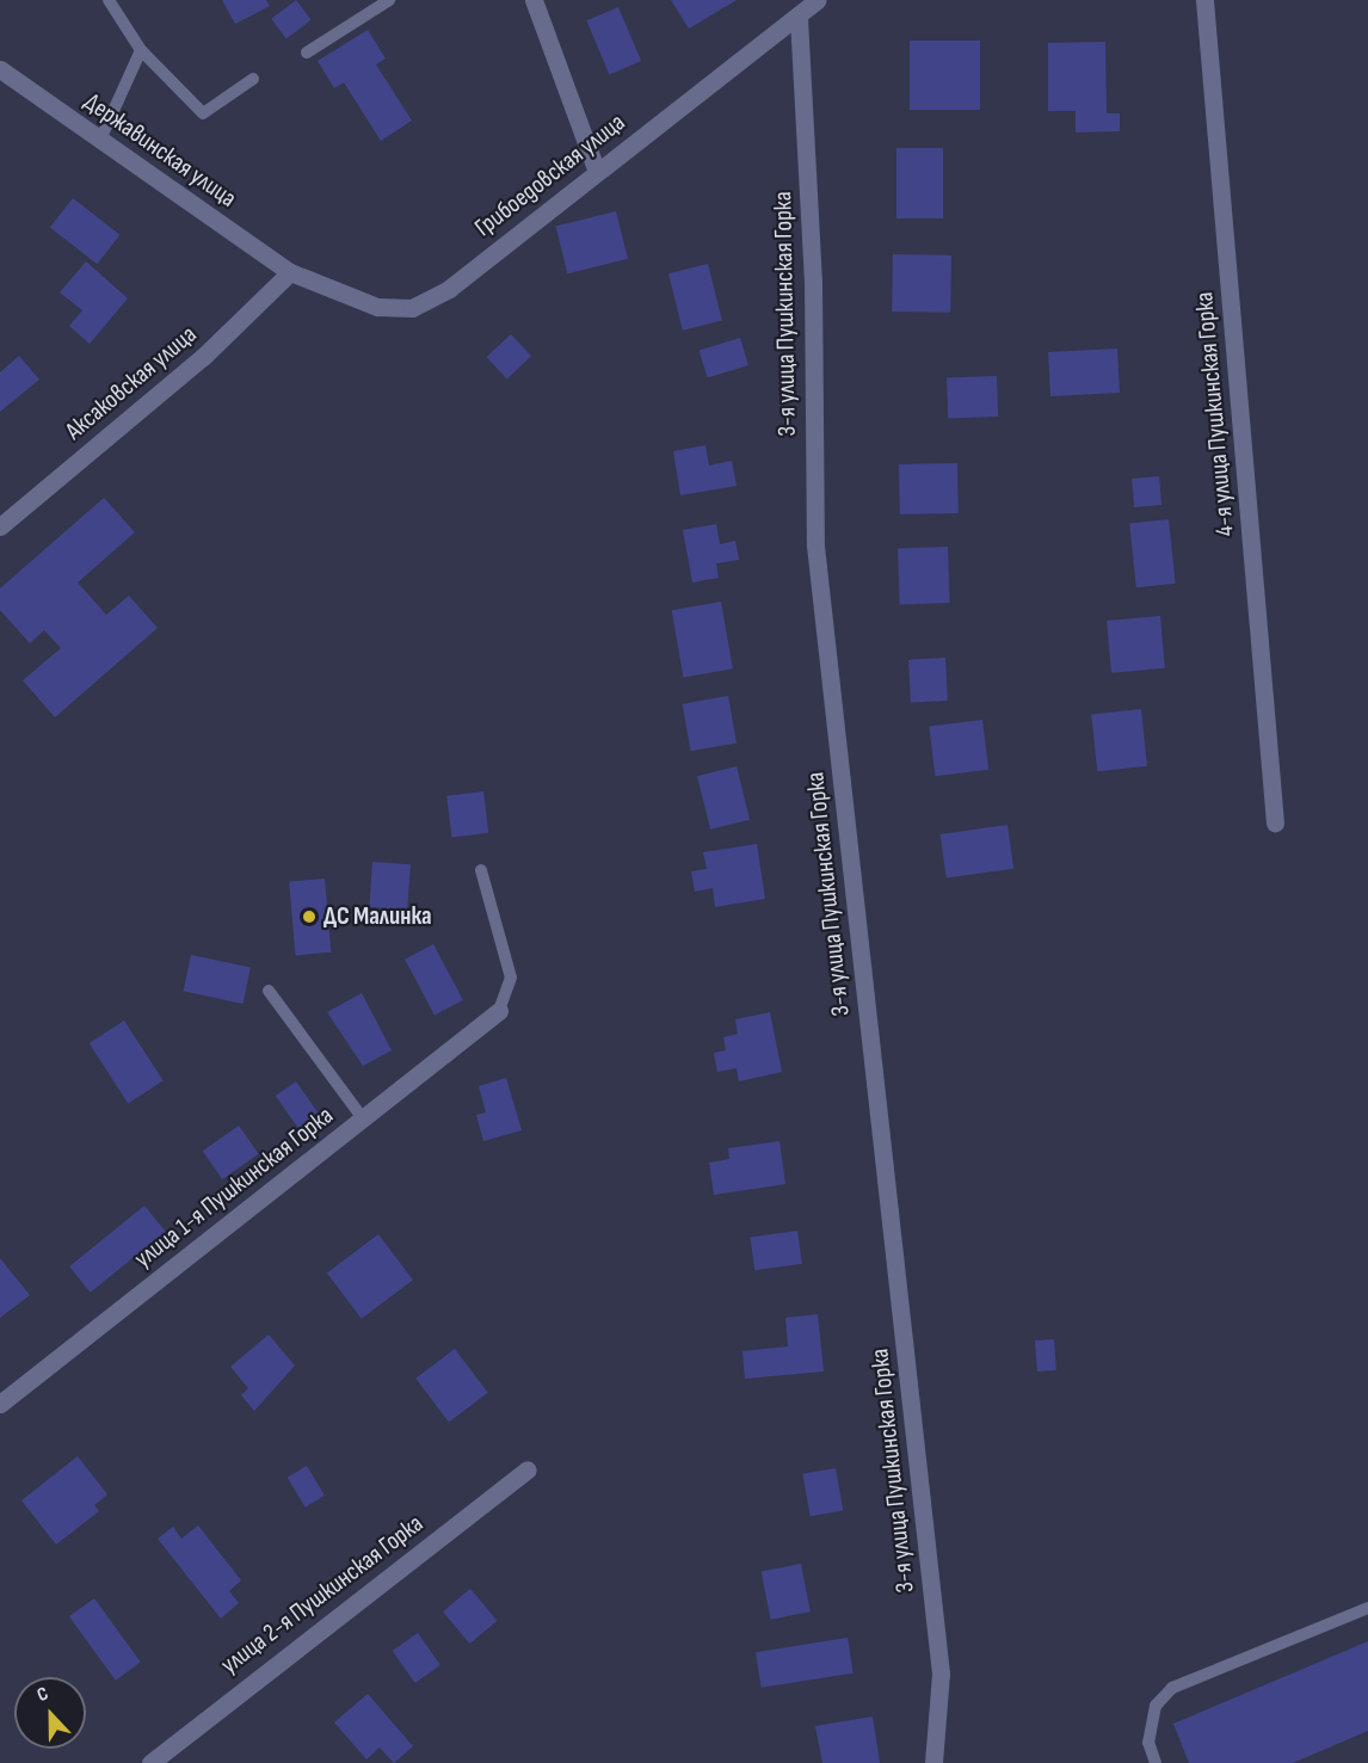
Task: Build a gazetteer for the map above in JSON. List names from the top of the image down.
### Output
{
  "streets": {
    "street": [
      "Державинская улица",
      "Грибоедовская улица",
      "3-я улица Пушкинская Горка",
      "Аксаковская улица",
      "4-я улица Пушкинская Горка",
      "улица 1-я Пушкинская Горка",
      "улица 2-я Пушкинская Горка"
    ]
  },
  "crossings": [
    ["Державинская улица", "Грибоедовская улица"],
    ["Державинская улица", "Аксаковская улица"],
    ["Грибоедовская улица", "3-я улица Пушкинская Горка"],
    ["Грибоедовская улица", "Аксаковская улица"]
  ],
  "places": ["ДС Малинка"],
  "north": "top"
}
